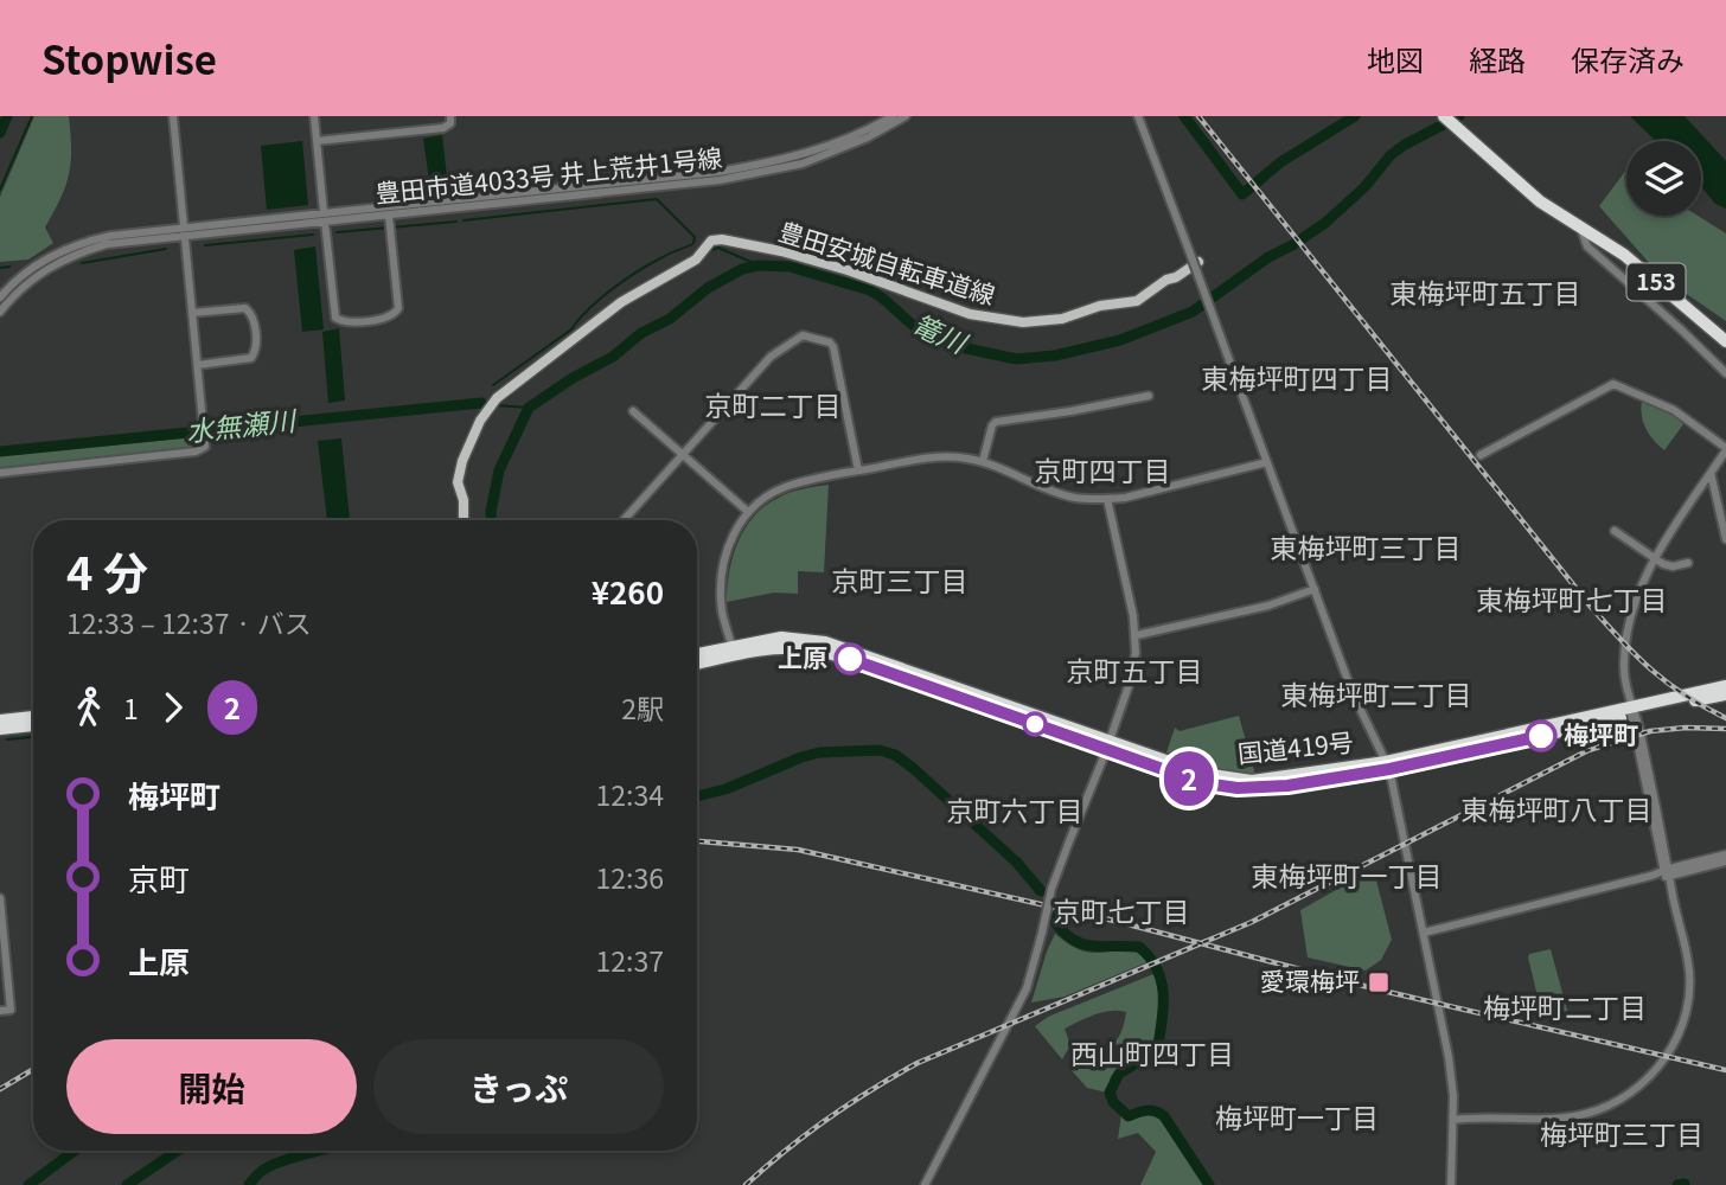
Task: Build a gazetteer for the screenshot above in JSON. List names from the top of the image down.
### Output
{
  "streets": {
    "highway": ["153", "国道419号"],
    "main road": ["豊田安城自転車道線"],
    "street": ["豊田市道4033号 井上荒井1号線"]
  },
  "districts": [
    "東梅坪町五丁目",
    "東梅坪町四丁目",
    "京町二丁目",
    "京町四丁目",
    "東梅坪町三丁目",
    "京町三丁目",
    "東梅坪町七丁目",
    "京町五丁目",
    "東梅坪町二丁目",
    "東梅坪町八丁目",
    "京町六丁目",
    "東梅坪町一丁目",
    "京町七丁目",
    "梅坪町二丁目",
    "西山町四丁目",
    "梅坪町一丁目",
    "梅坪町三丁目"
  ],
  "water": ["篭川", "水無瀬川"],
  "places": {
    "other": ["上原", "梅坪町"],
    "transit": ["愛環梅坪"]
  },
  "lines": ["bus line 2"],
  "page": {
    "header": "Stopwise",
    "nav": ["地図", "経路", "保存済み"],
    "on_map": "2",
    "heading": ["4 分", "12:33 – 12:37 · バス", "¥260"],
    "legs": ["1", "2", "2駅"],
    "list": [
      {
        "name": "梅坪町",
        "value": "12:34"
      },
      {
        "name": "京町",
        "value": "12:36"
      },
      {
        "name": "上原",
        "value": "12:37"
      }
    ],
    "buttons": ["開始", "きっぷ"]
  }
}
